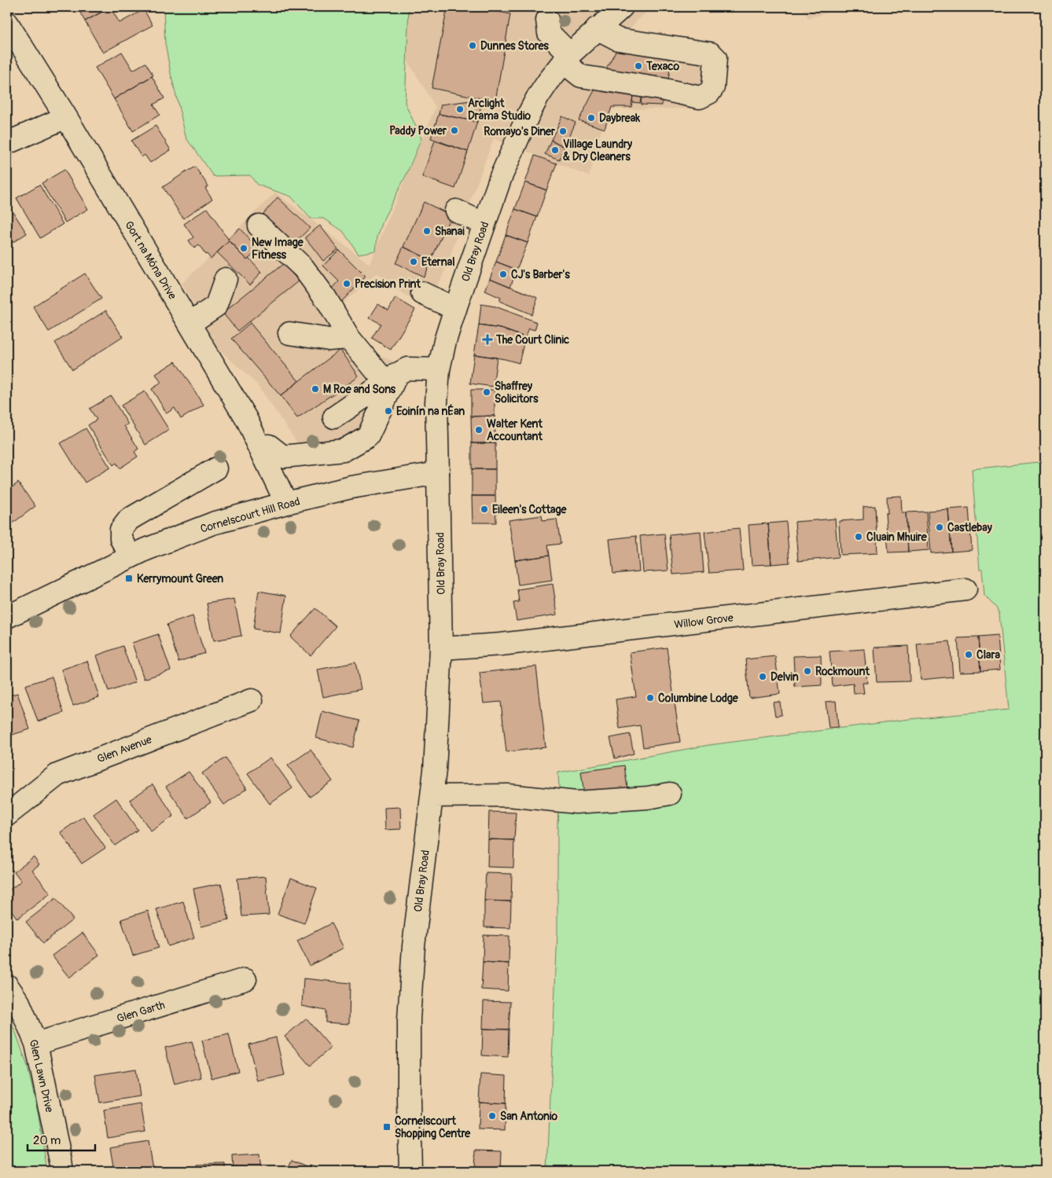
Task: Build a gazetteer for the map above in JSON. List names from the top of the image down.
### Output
{
  "streets": {
    "street": [
      "Old Bray Road",
      "Gort na Móna Drive",
      "Cornelscourt Hill Road",
      "Willow Grove",
      "Glen Avenue",
      "Glen Garth",
      "Glen Lawn Drive"
    ]
  },
  "crossings": [
    ["Old Bray Road", "Cornelscourt Hill Road"],
    ["Old Bray Road", "Willow Grove"],
    ["Gort na Móna Drive", "Cornelscourt Hill Road"],
    ["Glen Garth", "Glen Lawn Drive"]
  ],
  "places": {
    "other": [
      "Dunnes Stores",
      "Texaco",
      "Arclight Drama Studio",
      "Daybreak",
      "Paddy Power",
      "Romayo's Diner",
      "Village Laundry & Dry Cleaners",
      "Shanai",
      "New Image Fitness",
      "Eternal",
      "CJ's Barber's",
      "Precision Print",
      "M Roe and Sons",
      "Shaffrey Solicitors",
      "Eoinín na nÉan",
      "Walter Kent Accountant",
      "Eileen's Cottage",
      "Castlebay",
      "Cluain Mhuire",
      "Clara",
      "Rockmount",
      "Delvin",
      "Columbine Lodge",
      "San Antonio"
    ],
    "health": ["The Court Clinic"],
    "transit": ["Kerrymount Green", "Cornelscourt Shopping Centre"]
  },
  "scale_bar": "20 m"
}
